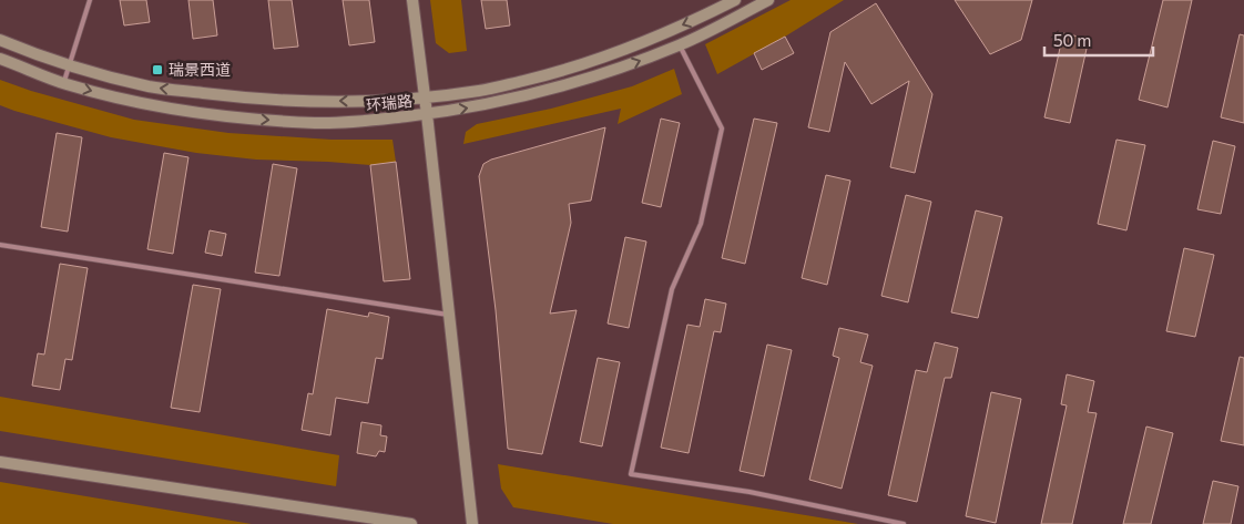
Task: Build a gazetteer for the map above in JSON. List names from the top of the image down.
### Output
{
  "streets": {
    "main road": ["环瑞路"]
  },
  "places": {
    "transit": ["瑞景西道"]
  },
  "scale_bar": "50 m"
}
